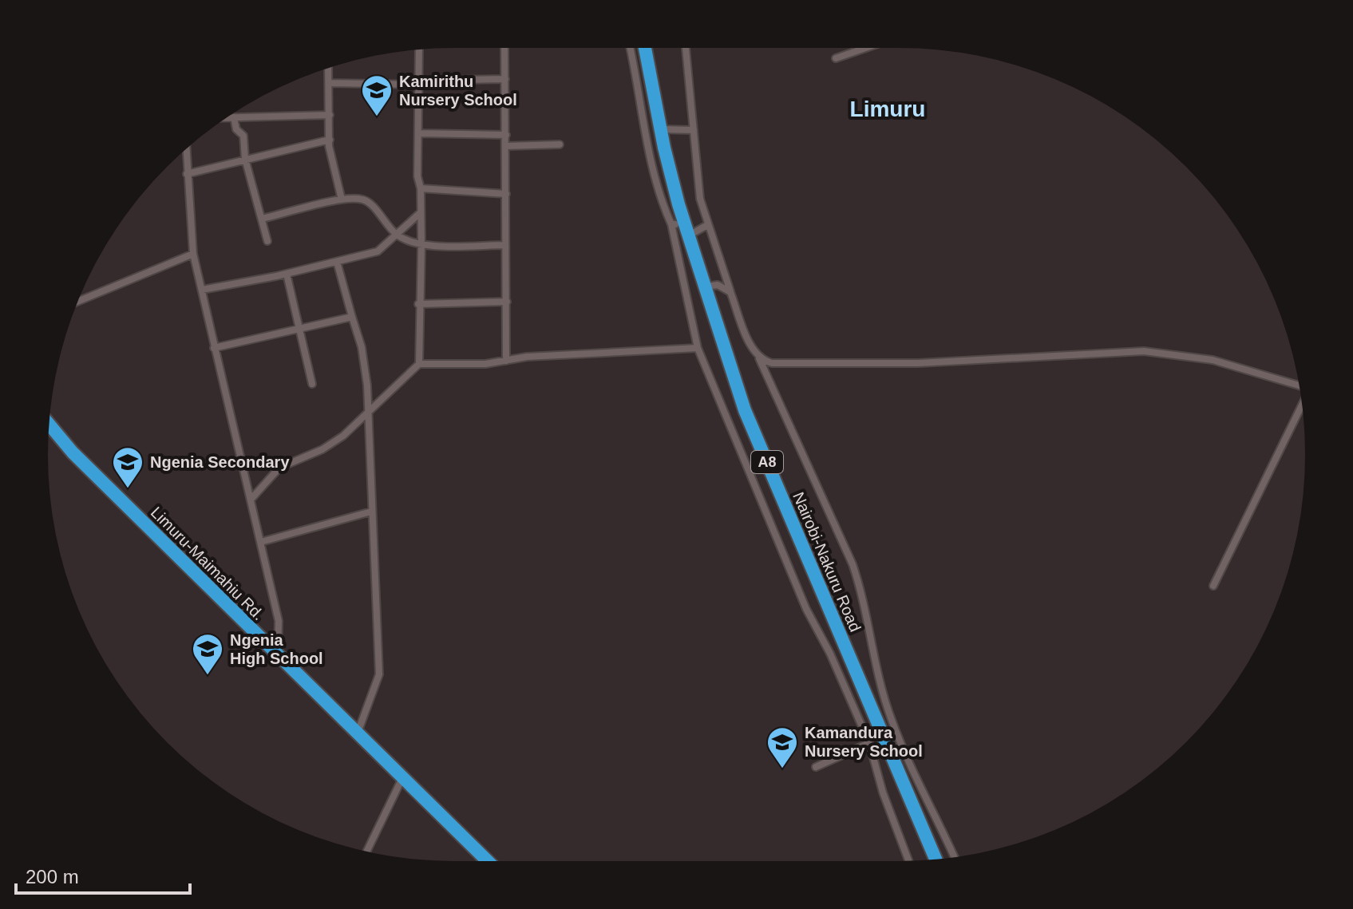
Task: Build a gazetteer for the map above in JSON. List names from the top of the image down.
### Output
{
  "streets": {
    "highway": ["A8", "Nairobi-Nakuru Road", "Limuru-Maimahiu Rd."]
  },
  "districts": ["Limuru"],
  "places": {
    "school or university": [
      "Kamirithu Nursery School",
      "Ngenia Secondary",
      "Ngenia High School",
      "Kamandura Nursery School"
    ]
  },
  "scale_bar": "200 m"
}
